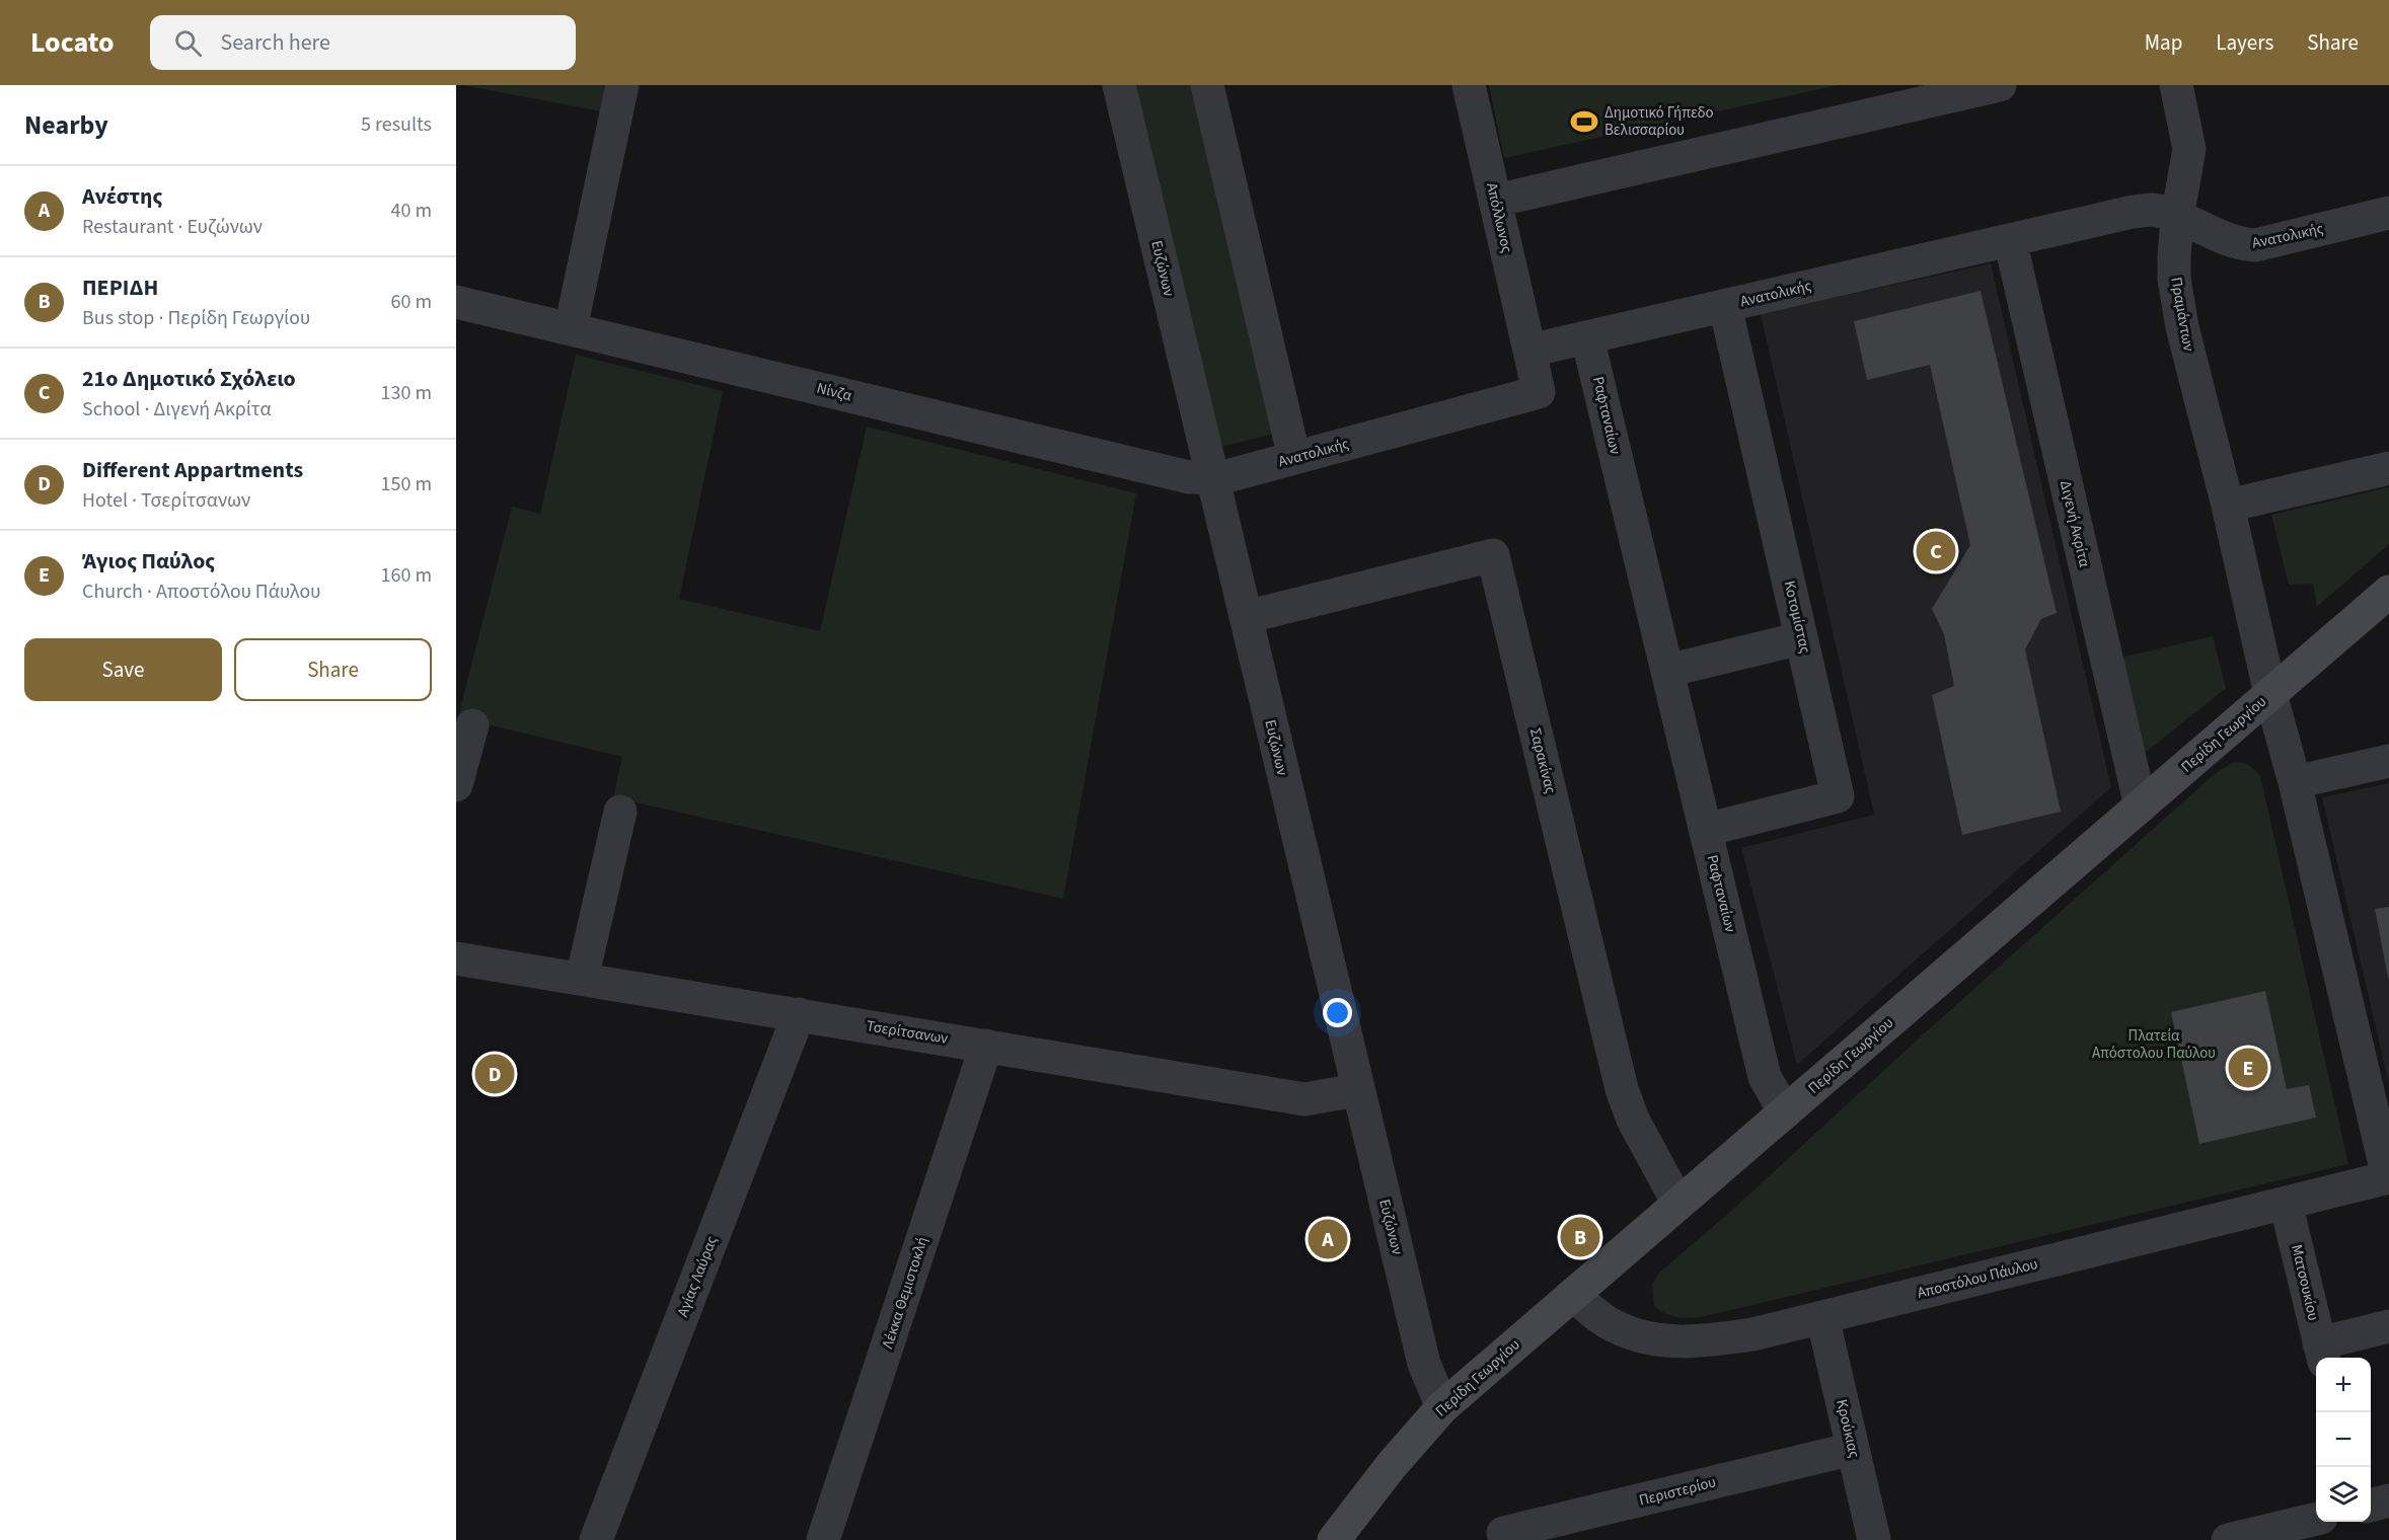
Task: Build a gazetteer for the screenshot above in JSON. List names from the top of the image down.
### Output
{
  "streets": {
    "street": [
      "Απόλλωνος",
      "Ανατολικής",
      "Ευζώνων",
      "Πραμάντων",
      "Νίνζα",
      "Ραφταναίων",
      "Διγενή Ακρίτα",
      "Κοτομίστας",
      "Περίδη Γεωργίου",
      "Σαρακίνας",
      "Τσερίτσανων",
      "Αγίας Λαύρας",
      "Αποστόλου Πάυλου",
      "Ματσουκίου",
      "Λέκκα Θεμιστοκλή",
      "Κρούκιας",
      "Περιστερίου"
    ]
  },
  "crossings": [
    ["Απόλλωνος", "Ανατολικής"],
    ["Ανατολικής", "Ευζώνων"],
    ["Ανατολικής", "Πραμάντων"],
    ["Ανατολικής", "Νίνζα"],
    ["Ανατολικής", "Ραφταναίων"],
    ["Ανατολικής", "Διγενή Ακρίτα"],
    ["Ανατολικής", "Κοτομίστας"],
    ["Ευζώνων", "Νίνζα"],
    ["Ευζώνων", "Περίδη Γεωργίου"],
    ["Ευζώνων", "Σαρακίνας"],
    ["Ευζώνων", "Τσερίτσανων"],
    ["Πραμάντων", "Περίδη Γεωργίου"],
    ["Πραμάντων", "Αποστόλου Πάυλου"],
    ["Ραφταναίων", "Κοτομίστας"],
    ["Ραφταναίων", "Περίδη Γεωργίου"],
    ["Διγενή Ακρίτα", "Περίδη Γεωργίου"],
    ["Περίδη Γεωργίου", "Σαρακίνας"],
    ["Περίδη Γεωργίου", "Αποστόλου Πάυλου"],
    ["Τσερίτσανων", "Αγίας Λαύρας"],
    ["Τσερίτσανων", "Λέκκα Θεμιστοκλή"],
    ["Αποστόλου Πάυλου", "Ματσουκίου"],
    ["Αποστόλου Πάυλου", "Κρούκιας"],
    ["Κρούκιας", "Περιστερίου"]
  ],
  "parks": ["Πλατεία Απόστολου Παύλου"],
  "places": {
    "sports": ["Δημοτικό Γήπεδο Βελισσαρίου"]
  },
  "page": {
    "header": "Locato",
    "search": "Search here",
    "nav": ["Map", "Layers", "Share"],
    "heading": ["Nearby", "5 results"],
    "list": [
      {
        "mark": "A",
        "name": "Ανέστης",
        "note": "Restaurant · Ευζώνων",
        "value": "40 m"
      },
      {
        "mark": "B",
        "name": "ΠΕΡΙΔΗ",
        "note": "Bus stop · Περίδη Γεωργίου",
        "value": "60 m"
      },
      {
        "mark": "C",
        "name": "21ο Δημοτικό Σχόλειο",
        "note": "School · Διγενή Ακρίτα",
        "value": "130 m"
      },
      {
        "mark": "D",
        "name": "Different Appartments",
        "note": "Hotel · Τσερίτσανων",
        "value": "150 m"
      },
      {
        "mark": "E",
        "name": "Άγιος Παύλος",
        "note": "Church · Αποστόλου Πάυλου",
        "value": "160 m"
      }
    ],
    "pins": [
      "C",
      "E",
      "D",
      "B",
      "A"
    ],
    "buttons": ["Save", "Share"],
    "map_buttons": ["+", "−"]
  }
}
